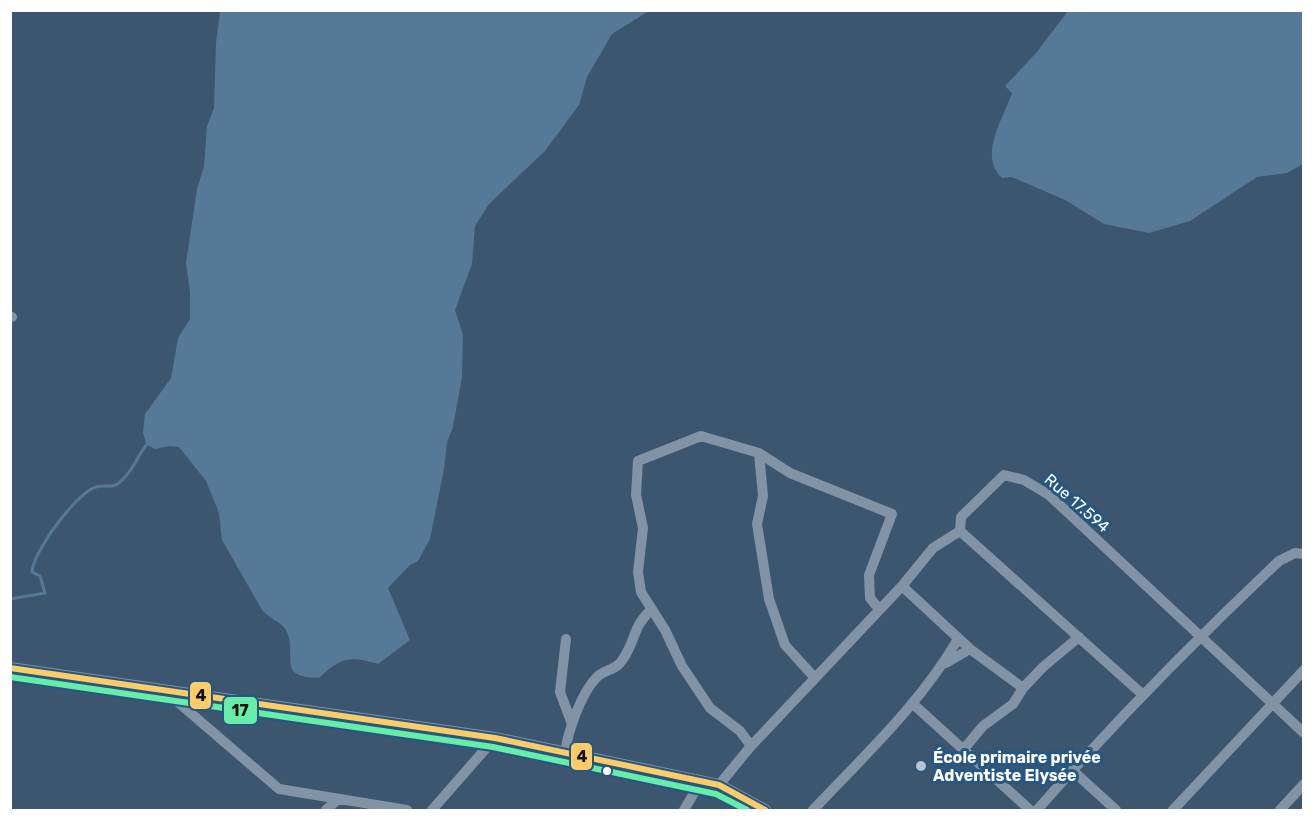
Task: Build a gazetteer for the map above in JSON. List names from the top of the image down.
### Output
{
  "streets": {
    "street": ["Rue 17.594"]
  },
  "places": ["École primaire privée Adventiste Elysée"],
  "lines": ["transit line 4", "transit line 17"]
}
